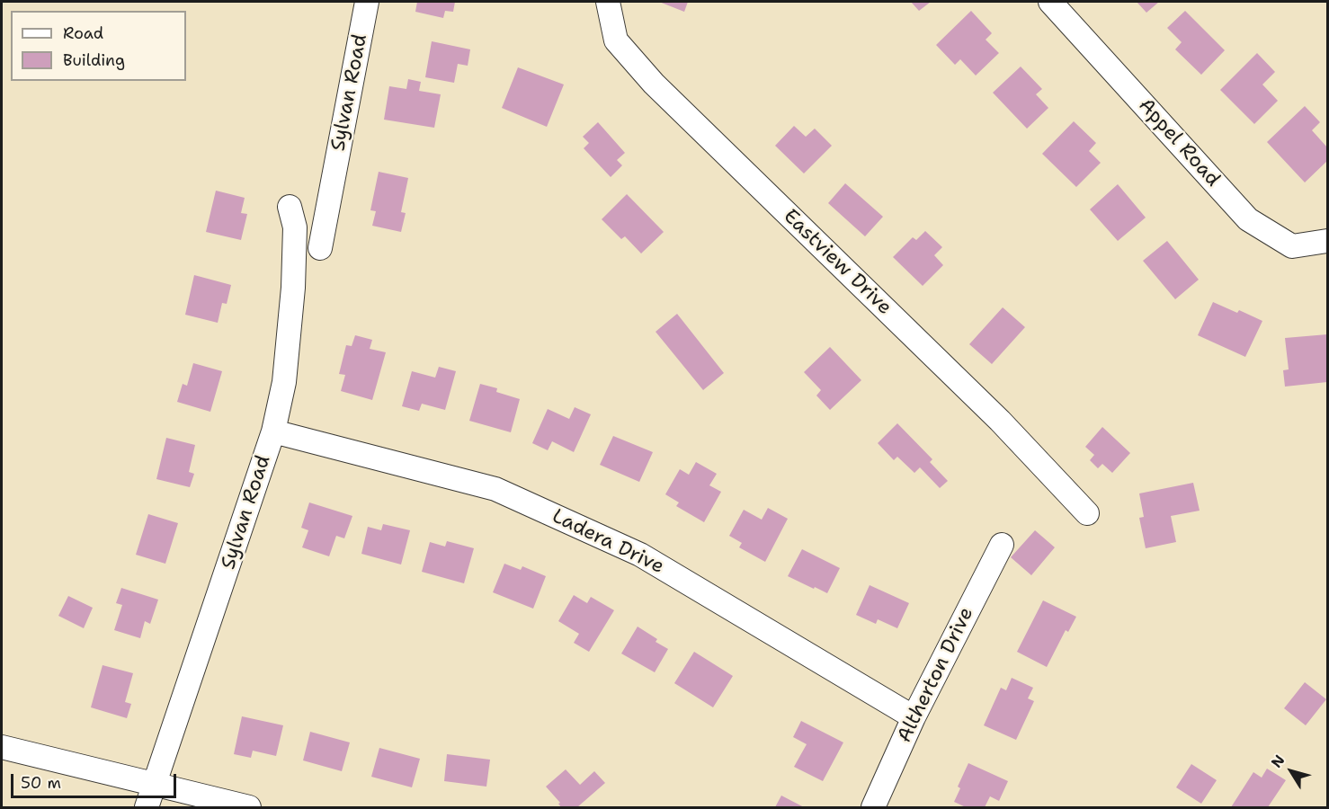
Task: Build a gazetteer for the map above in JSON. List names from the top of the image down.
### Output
{
  "streets": {
    "street": [
      "Sylvan Road",
      "Appel Road",
      "Eastview Drive",
      "Ladera Drive",
      "Altherton Drive"
    ]
  },
  "crossings": [
    ["Sylvan Road", "Ladera Drive"],
    ["Ladera Drive", "Altherton Drive"]
  ],
  "legend": ["Road", "Building"],
  "scale_bar": "50 m",
  "north": "top left"
}
